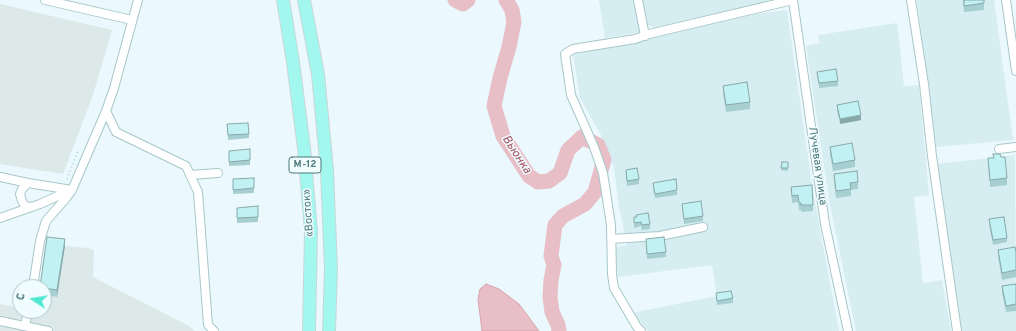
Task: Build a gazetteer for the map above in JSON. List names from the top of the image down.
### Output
{
  "streets": {
    "highway": ["М-12", "«Восток»"],
    "street": ["Лучевая улица"]
  },
  "water": ["Вьюнка"],
  "north": "left"
}
